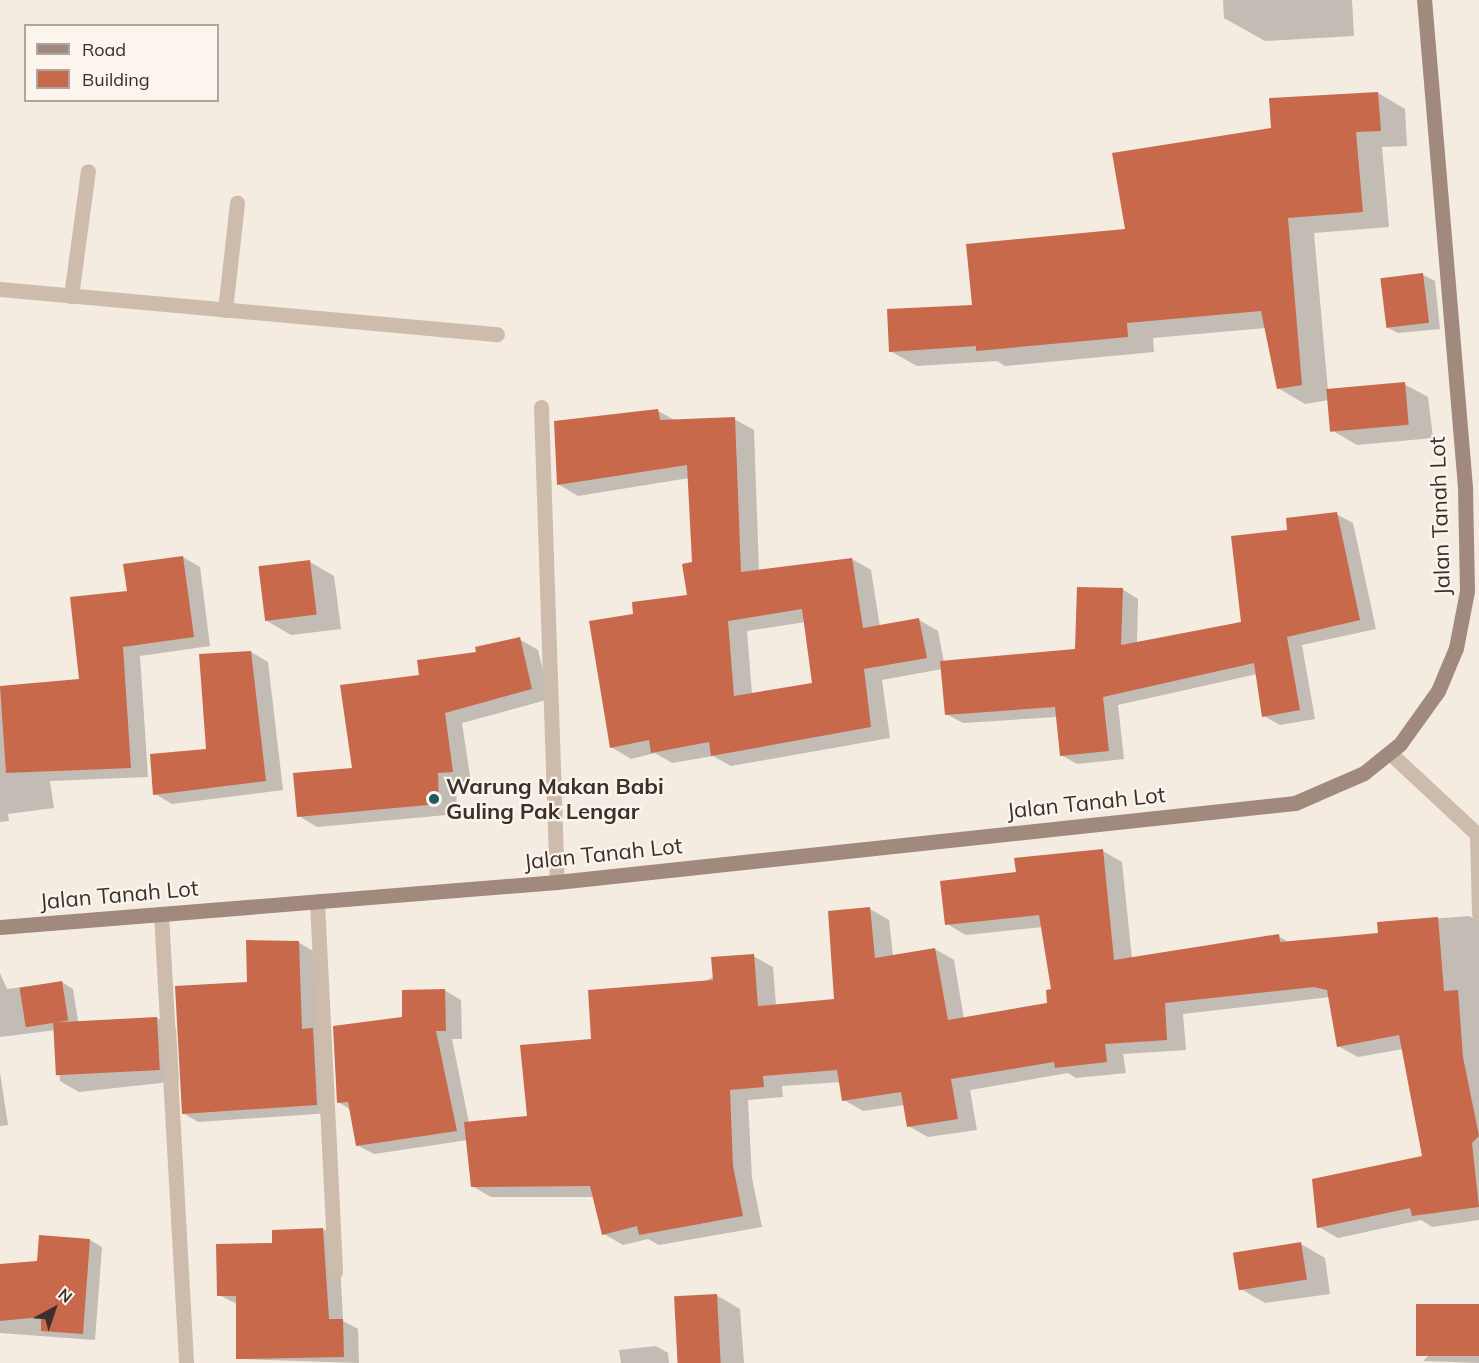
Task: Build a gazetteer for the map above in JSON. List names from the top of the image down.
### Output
{
  "streets": {
    "main road": ["Jalan Tanah Lot"]
  },
  "places": ["Warung Makan Babi Guling Pak Lengar"],
  "legend": ["Road", "Building"],
  "north": "top right"
}
